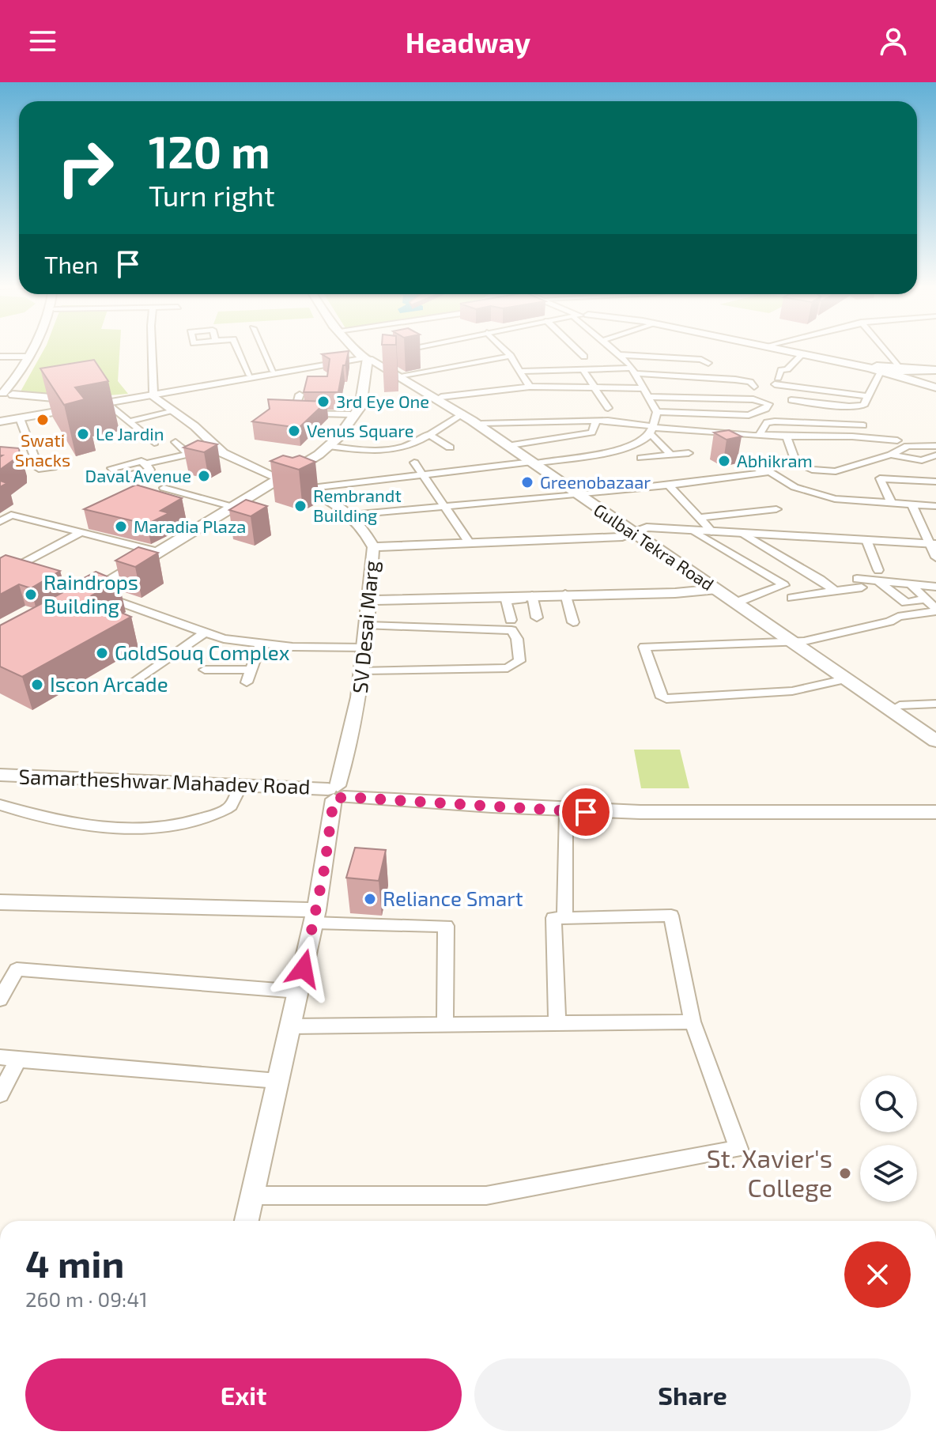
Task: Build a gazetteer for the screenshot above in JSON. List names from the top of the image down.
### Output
{
  "streets": {
    "main road": ["Gulbai Tekra Road", "Samartheshwar Mahadev Road"],
    "street": ["SV Desai Marg"]
  },
  "crossings": [
    ["SV Desai Marg", "Samartheshwar Mahadev Road"]
  ],
  "places": [
    "3rd Eye One",
    "Swati Snacks",
    "Venus Square",
    "Le Jardin",
    "Abhikram",
    "Daval Avenue",
    "Greenobazaar",
    "Rembrandt Building",
    "Maradia Plaza",
    "Raindrops Building",
    "GoldSouq Complex",
    "Iscon Arcade",
    "Reliance Smart",
    "St. Xavier's College"
  ],
  "page": {
    "header": "Headway",
    "turn": ["120 m", "Turn right"],
    "then": "Then",
    "heading": ["4 min", "260 m · 09:41"],
    "buttons": ["Exit", "Share"]
  }
}
